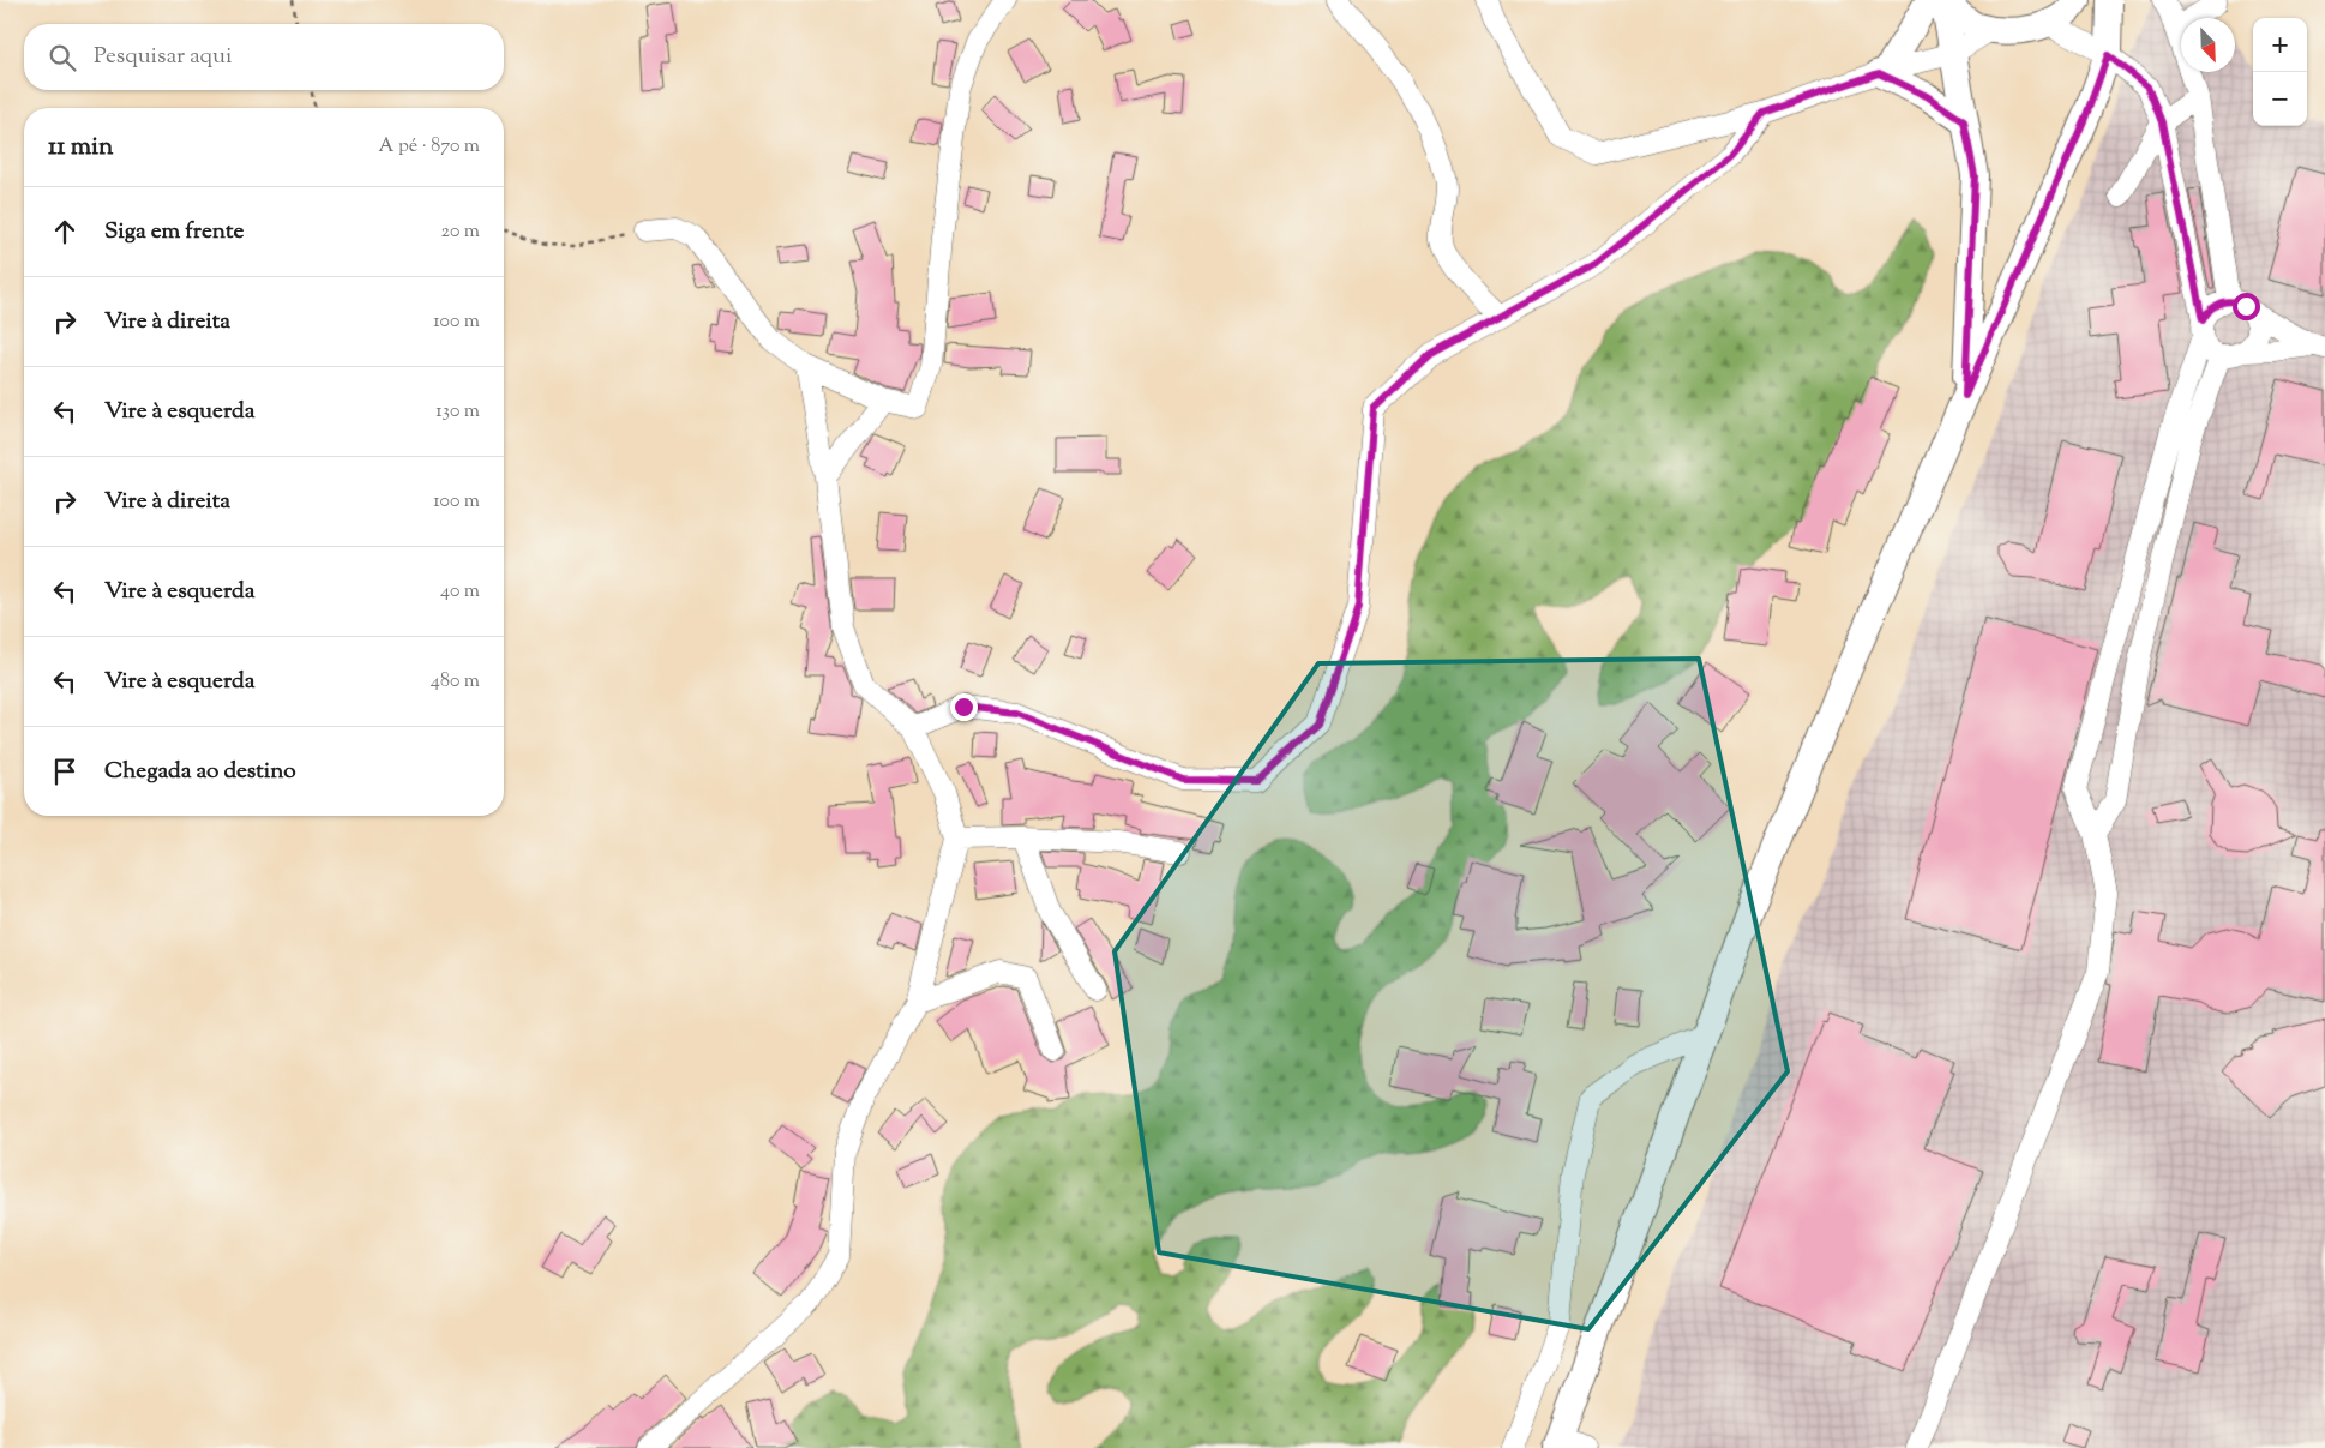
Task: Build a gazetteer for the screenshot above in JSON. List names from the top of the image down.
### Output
{
  "north": "bottom right",
  "page": {
    "map_buttons": ["+", "−"],
    "search": "Pesquisar aqui",
    "heading": ["11 min", "A pé · 870 m"],
    "list": [
      ["Siga em frente", "20 m"],
      ["Vire à direita", "100 m"],
      ["Vire à esquerda", "130 m"],
      ["Vire à direita", "100 m"],
      ["Vire à esquerda", "40 m"],
      ["Vire à esquerda", "480 m"],
      "Chegada ao destino"
    ]
  }
}
